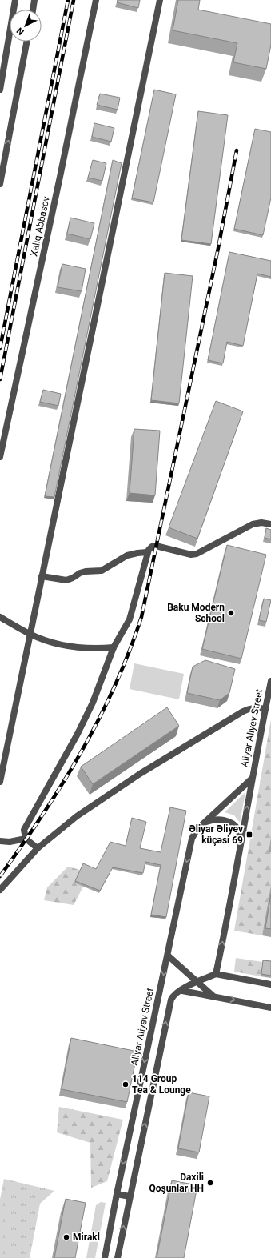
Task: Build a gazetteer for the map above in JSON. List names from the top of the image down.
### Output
{
  "streets": {
    "street": ["Xalıq Abbasov", "Aliyar Aliyev Street"]
  },
  "places": {
    "other": [
      "Baku Modern School",
      "114 Group Tea & Lounge",
      "Daxili Qoşunlar HH",
      "Mirakl"
    ],
    "transit": ["Əliyar Əliyev küçəsi 69"]
  },
  "north": "bottom left"
}
